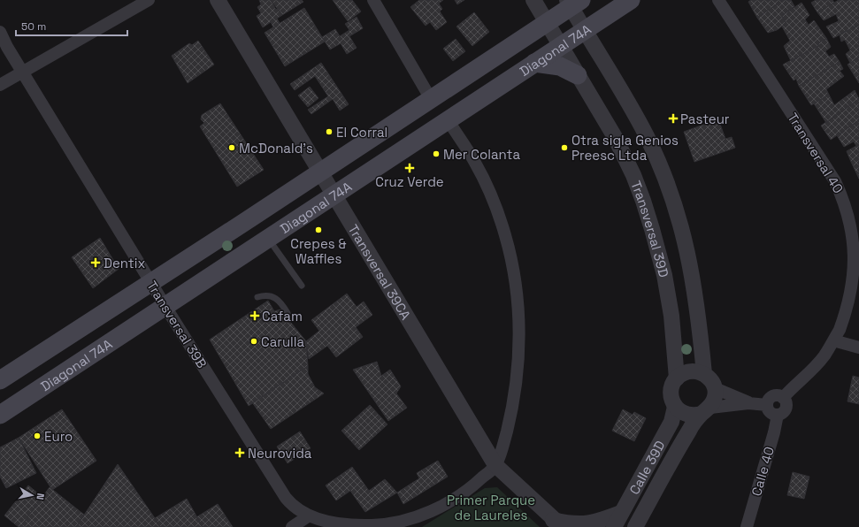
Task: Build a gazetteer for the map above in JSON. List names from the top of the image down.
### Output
{
  "streets": {
    "main road": ["Diagonal 74A"],
    "street": [
      "Transversal 40",
      "Transversal 39D",
      "Transversal 39CA",
      "Transversal 39B",
      "Calle 39D",
      "Calle 40"
    ]
  },
  "crossings": [
    ["Diagonal 74A", "Transversal 39D"],
    ["Diagonal 74A", "Transversal 39CA"],
    ["Diagonal 74A", "Transversal 39B"],
    ["Transversal 39D", "Calle 39D"],
    ["Transversal 39CA", "Transversal 39B"]
  ],
  "parks": ["Primer Parque de Laureles"],
  "places": {
    "health": [
      "Pasteur",
      "Cruz Verde",
      "Dentix",
      "Cafam",
      "Neurovida"
    ],
    "other": [
      "El Corral",
      "McDonald's",
      "Otra sigla Genios Preesc Ltda",
      "Mer Colanta",
      "Crepes & Waffles",
      "Carulla",
      "Euro"
    ]
  },
  "scale_bar": "50 m",
  "north": "right"
}
